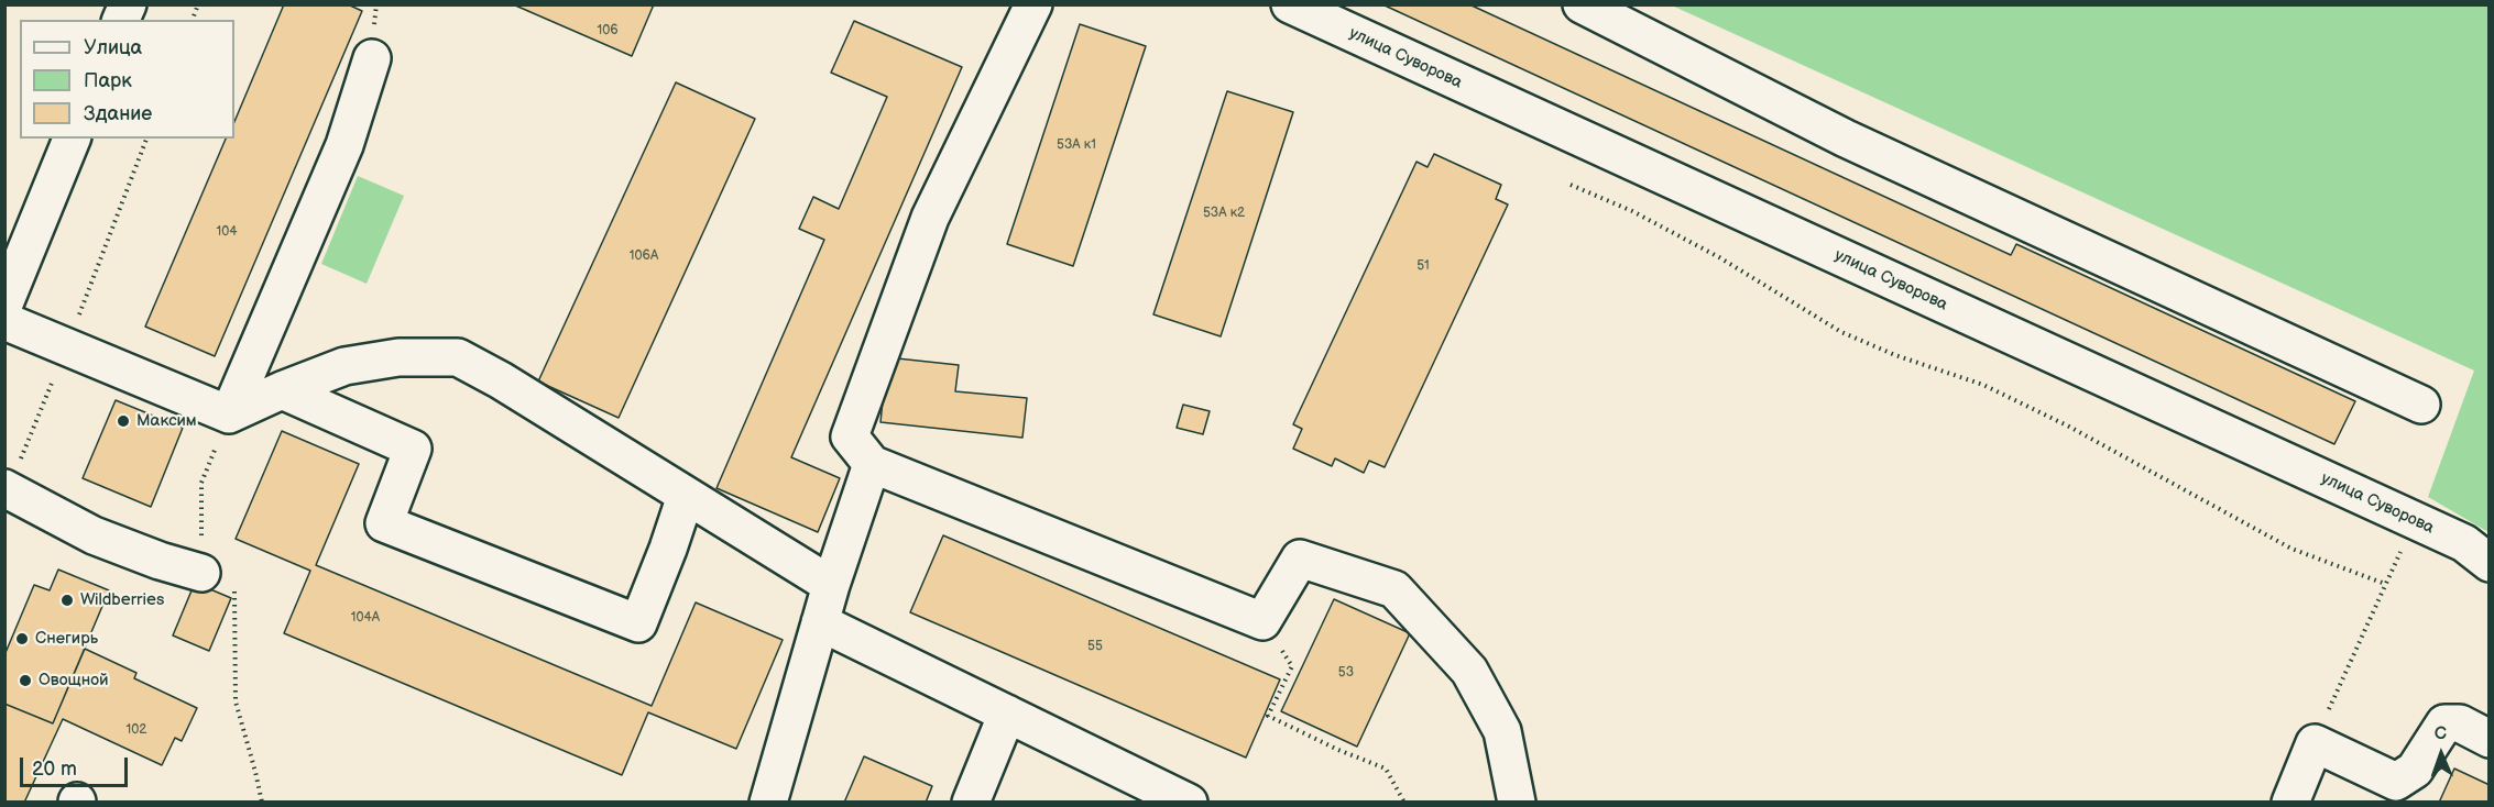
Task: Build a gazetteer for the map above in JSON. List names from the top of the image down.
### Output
{
  "streets": {
    "street": ["улица Суворова"]
  },
  "places": [
    "Максим",
    "Wildberries",
    "Снегирь",
    "Овощной"
  ],
  "house_numbers": [
    "106",
    "53А к1",
    "53А к2",
    "104",
    "106А",
    "51",
    "104А",
    "55",
    "53",
    "102"
  ],
  "legend": ["Улица", "Парк", "Здание"],
  "scale_bar": "20 m",
  "north": "top"
}
